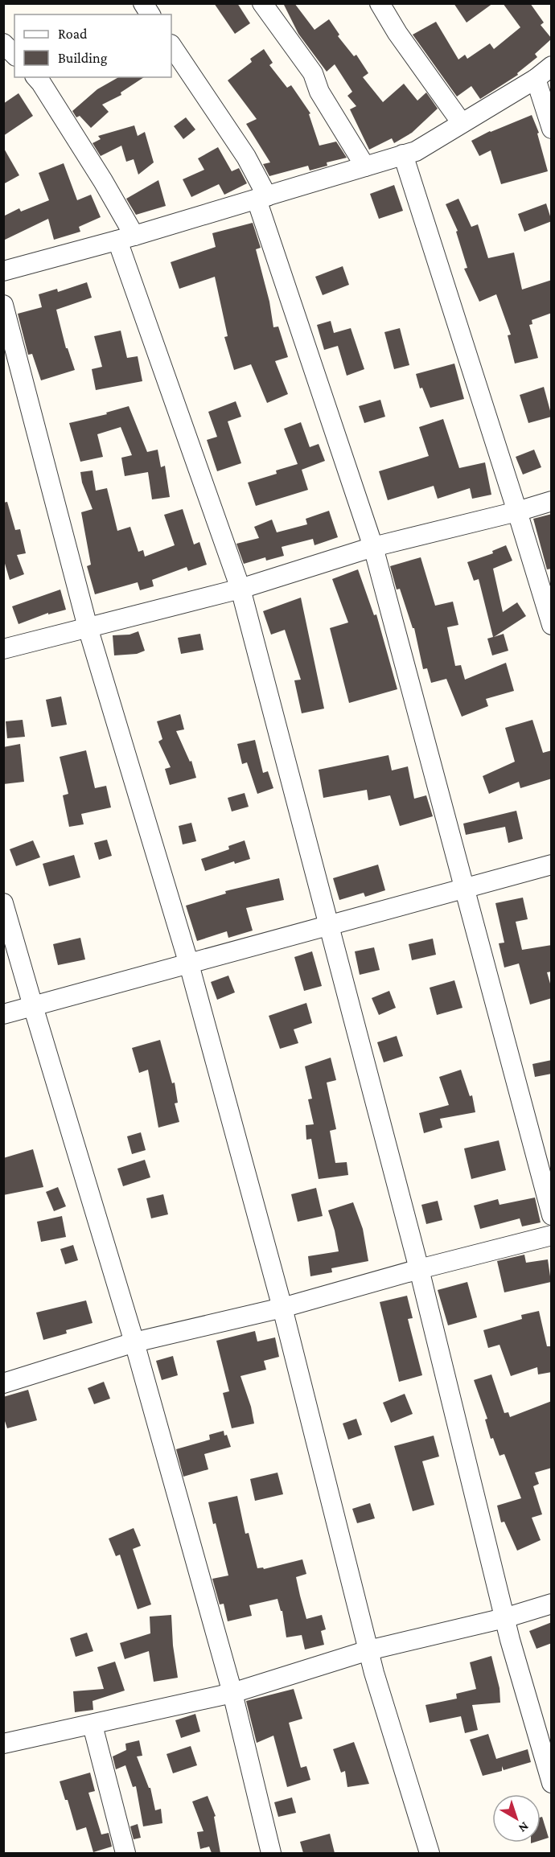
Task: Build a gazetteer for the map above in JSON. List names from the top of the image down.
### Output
{
  "legend": ["Road", "Building"],
  "north": "bottom right"
}
